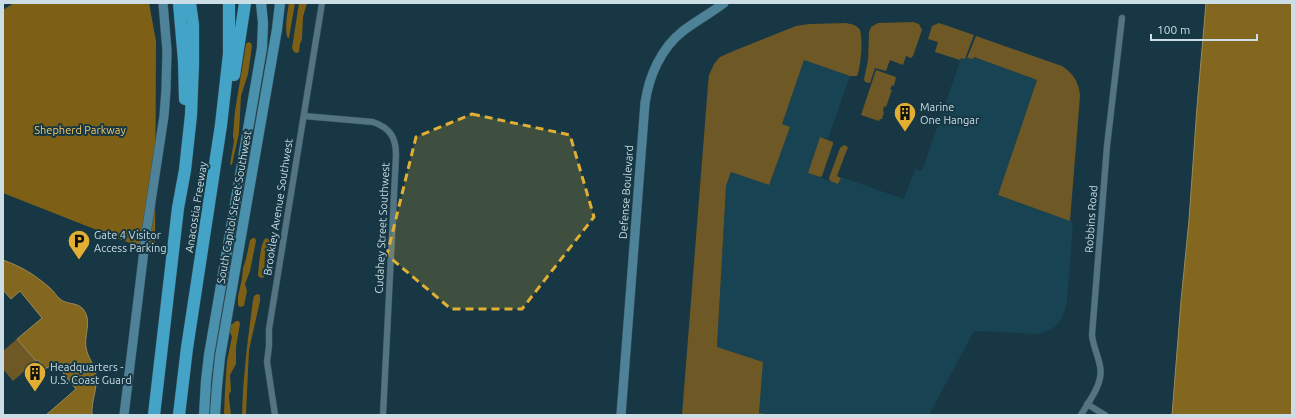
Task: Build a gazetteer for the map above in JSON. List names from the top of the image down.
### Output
{
  "streets": {
    "highway": ["Anacostia Freeway"],
    "main road": ["South Capitol Street Southwest"],
    "street": [
      "Defense Boulevard",
      "Brookley Avenue Southwest",
      "Robbins Road",
      "Cudahey Street Southwest"
    ]
  },
  "crossings": [
    ["Brookley Avenue Southwest", "Cudahey Street Southwest"]
  ],
  "parks": ["Shepherd Parkway"],
  "places": {
    "building": ["Marine One Hangar", "Headquarters - U.S. Coast Guard"],
    "parking": ["Gate 4 Visitor Access Parking"]
  },
  "scale_bar": "100 m"
}
